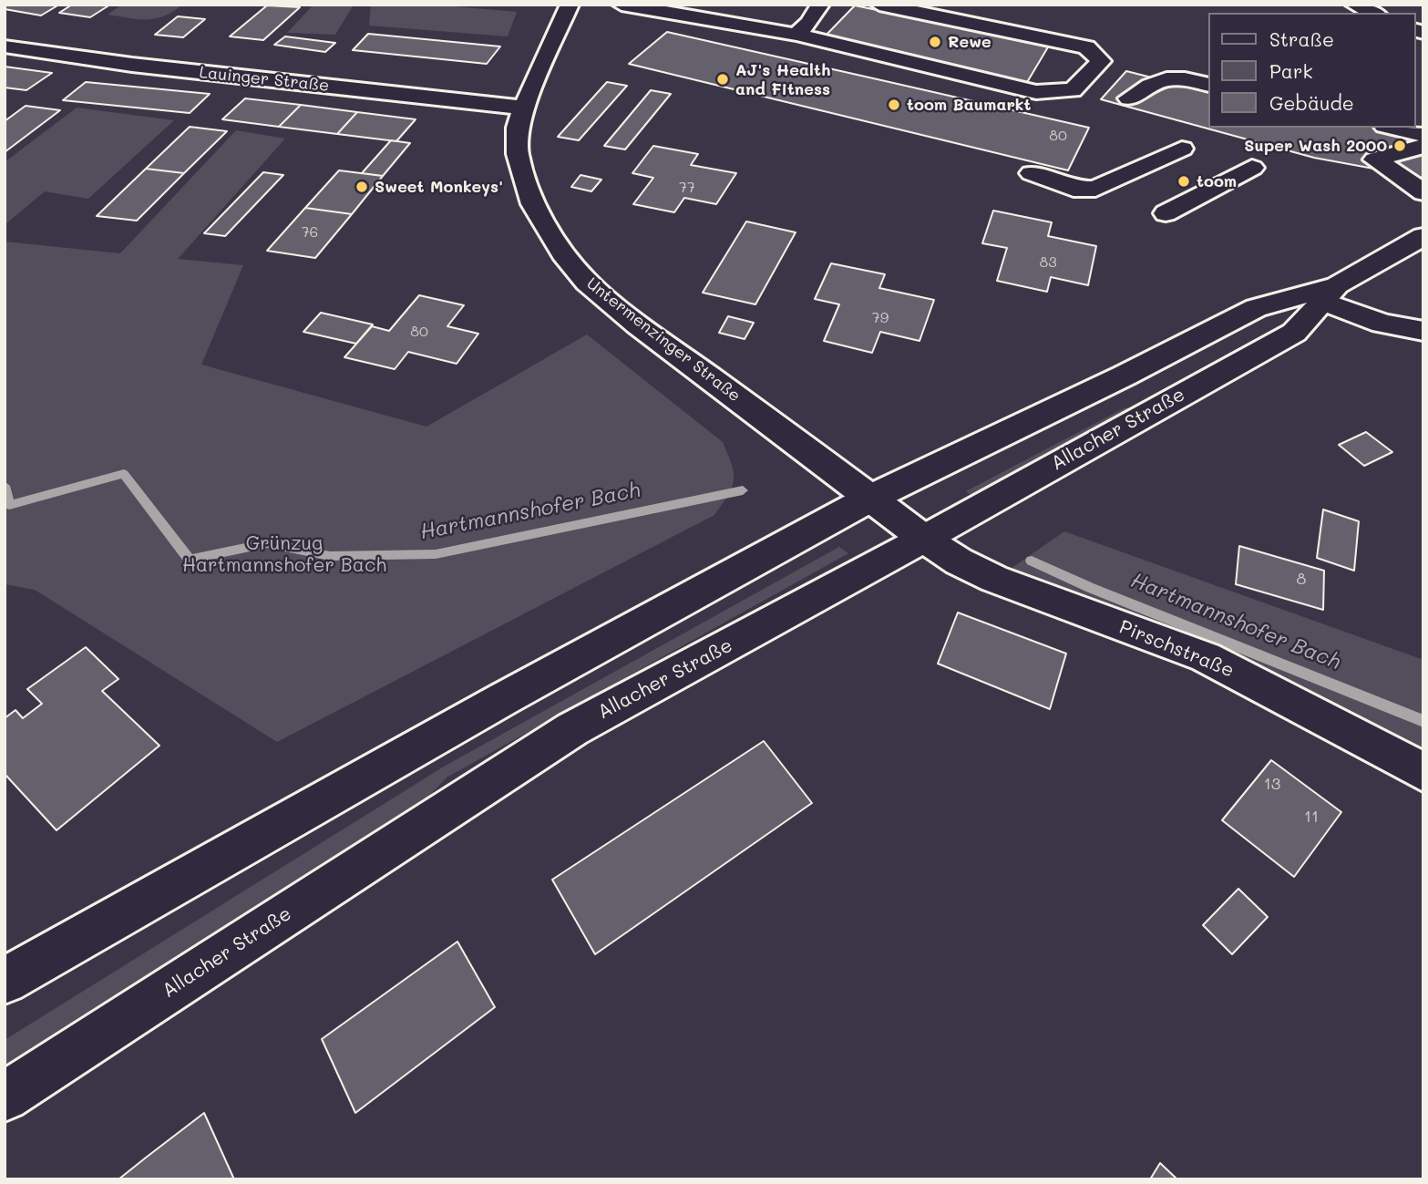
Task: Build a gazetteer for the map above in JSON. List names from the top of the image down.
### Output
{
  "streets": {
    "main road": [
      "Lauinger Straße",
      "Untermenzinger Straße",
      "Allacher Straße",
      "Pirschstraße"
    ]
  },
  "crossings": [
    ["Lauinger Straße", "Untermenzinger Straße"],
    ["Untermenzinger Straße", "Allacher Straße"],
    ["Untermenzinger Straße", "Pirschstraße"],
    ["Allacher Straße", "Pirschstraße"]
  ],
  "water": ["Hartmannshofer Bach"],
  "parks": ["Grünzug Hartmannshofer Bach"],
  "places": [
    "Rewe",
    "AJ's Health and Fitness",
    "toom Baumarkt",
    "Super Wash 2000",
    "toom",
    "Sweet Monkeys'"
  ],
  "house_numbers": [
    "80",
    "77",
    "76",
    "83",
    "79",
    "80",
    "8",
    "13",
    "11"
  ],
  "legend": ["Straße", "Park", "Gebäude"]
}
